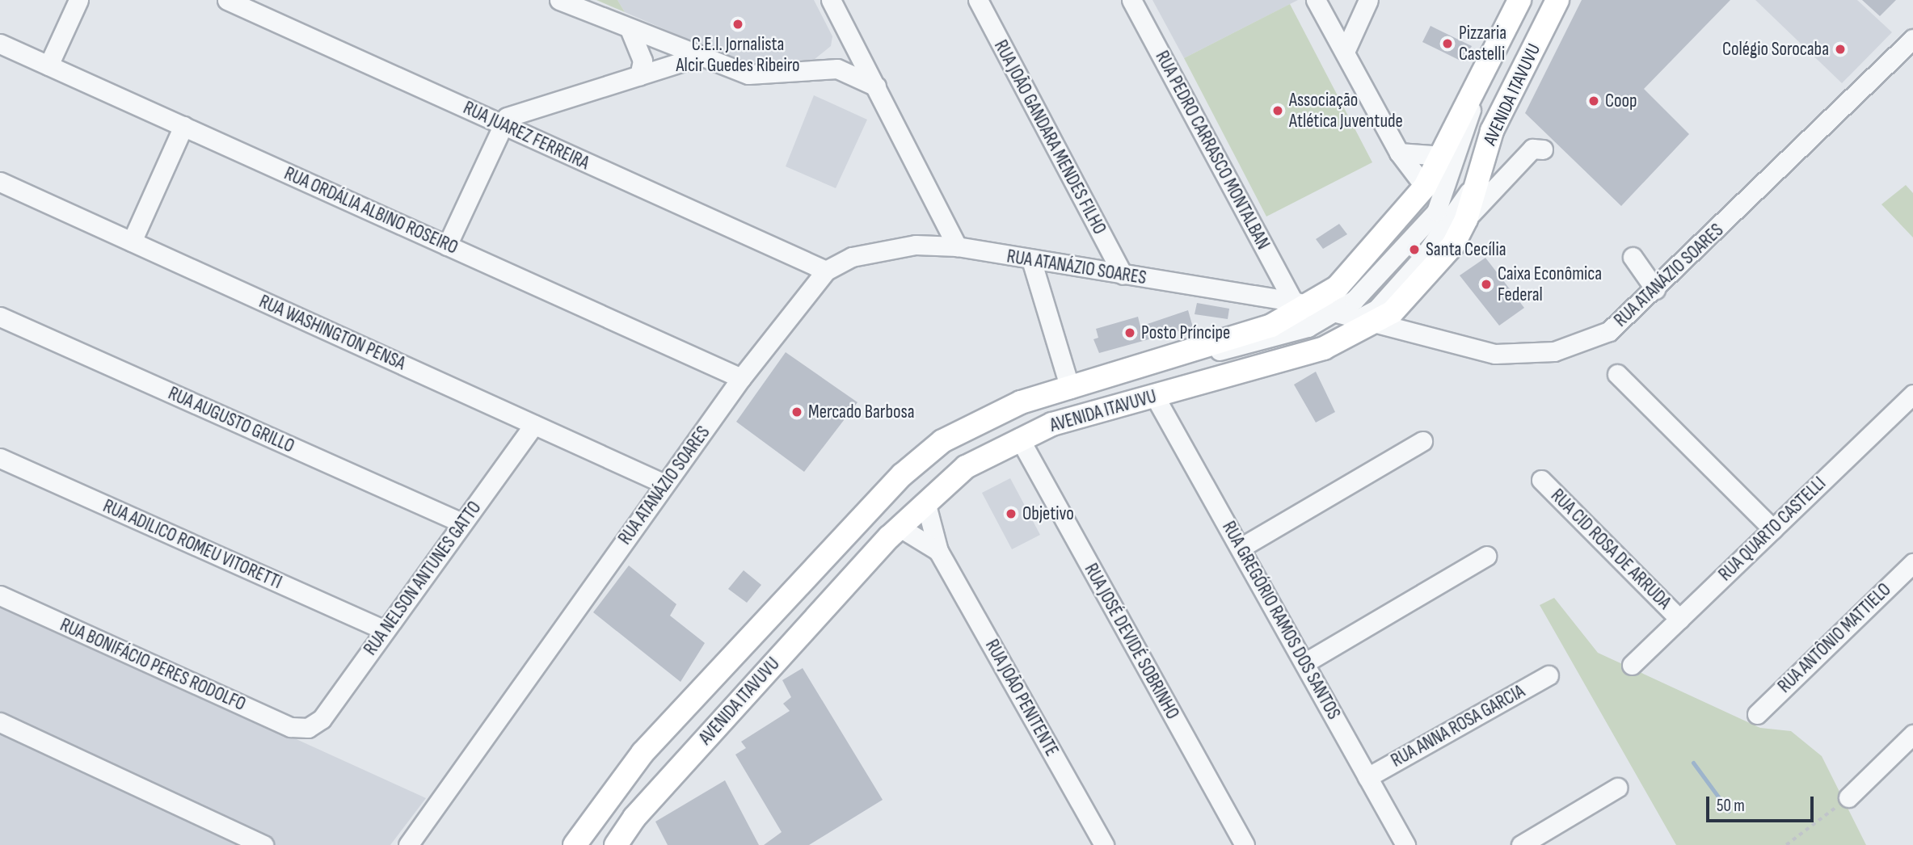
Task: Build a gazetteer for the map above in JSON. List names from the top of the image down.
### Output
{
  "streets": {
    "main road": ["AVENIDA ITAVUVU"],
    "street": [
      "RUA JUAREZ FERREIRA",
      "RUA JOÃO GANDARA MENDES FILHO",
      "RUA PEDRO CARRASCO MONTALBAN",
      "RUA ORDÁLIA ALBINO ROSEIRO",
      "RUA ATANÁZIO SOARES",
      "RUA WASHINGTON PENSA",
      "RUA AUGUSTO GRILLO",
      "RUA QUARTO CASTELLI",
      "RUA ADILICO ROMEU VITORETTI",
      "RUA CID ROSA DE ARRUDA",
      "RUA NELSON ANTUNES GATTO",
      "RUA GREGÓRIO RAMOS DOS SANTOS",
      "RUA ANTÔNIO MATTIELO",
      "RUA JOSÉ DEVIDÉ SOBRINHO",
      "RUA BONIFÁCIO PERES RODOLFO",
      "RUA JOÃO PENITENTE",
      "RUA ANNA ROSA GARCIA"
    ]
  },
  "crossings": [
    ["AVENIDA ITAVUVU", "RUA PEDRO CARRASCO MONTALBAN"],
    ["AVENIDA ITAVUVU", "RUA ATANÁZIO SOARES"],
    ["AVENIDA ITAVUVU", "RUA GREGÓRIO RAMOS DOS SANTOS"],
    ["AVENIDA ITAVUVU", "RUA JOSÉ DEVIDÉ SOBRINHO"],
    ["AVENIDA ITAVUVU", "RUA JOÃO PENITENTE"],
    ["RUA JUAREZ FERREIRA", "RUA ATANÁZIO SOARES"],
    ["RUA JOÃO GANDARA MENDES FILHO", "RUA ATANÁZIO SOARES"],
    ["RUA PEDRO CARRASCO MONTALBAN", "RUA ATANÁZIO SOARES"],
    ["RUA ORDÁLIA ALBINO ROSEIRO", "RUA ATANÁZIO SOARES"],
    ["RUA ATANÁZIO SOARES", "RUA WASHINGTON PENSA"],
    ["RUA WASHINGTON PENSA", "RUA NELSON ANTUNES GATTO"],
    ["RUA AUGUSTO GRILLO", "RUA NELSON ANTUNES GATTO"],
    ["RUA QUARTO CASTELLI", "RUA CID ROSA DE ARRUDA"],
    ["RUA ADILICO ROMEU VITORETTI", "RUA NELSON ANTUNES GATTO"],
    ["RUA NELSON ANTUNES GATTO", "RUA BONIFÁCIO PERES RODOLFO"],
    ["RUA GREGÓRIO RAMOS DOS SANTOS", "RUA ANNA ROSA GARCIA"]
  ],
  "places": [
    "C.E.I. Jornalista Alcir Guedes Ribeiro",
    "Pizzaria Castelli",
    "Colégio Sorocaba",
    "Coop",
    "Associação Atlética Juventude",
    "Santa Cecília",
    "Caixa Econômica Federal",
    "Posto Príncipe",
    "Mercado Barbosa",
    "Objetivo"
  ],
  "scale_bar": "50 m"
}
